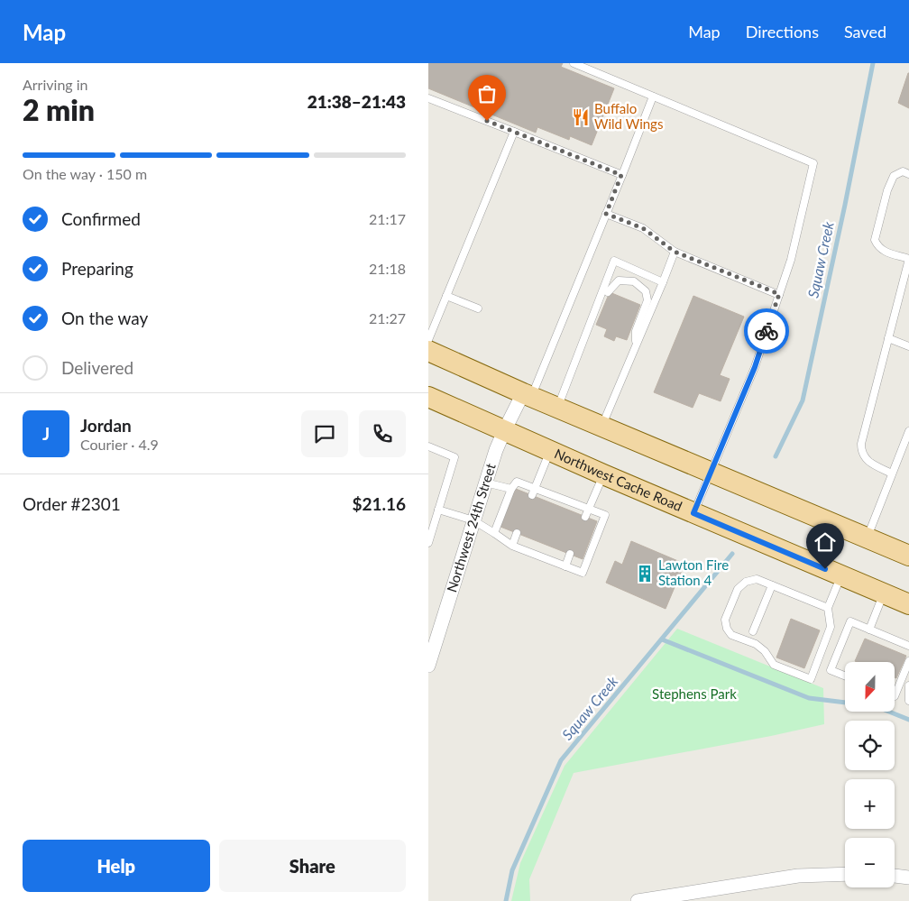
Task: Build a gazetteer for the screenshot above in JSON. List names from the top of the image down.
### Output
{
  "streets": {
    "main road": ["Northwest Cache Road"],
    "street": ["Northwest 24th Street"]
  },
  "crossings": [
    ["Northwest Cache Road", "Northwest 24th Street"]
  ],
  "water": ["Squaw Creek"],
  "parks": ["Stephens Park"],
  "places": {
    "restaurant": ["Buffalo Wild Wings"],
    "building": ["Lawton Fire Station 4"]
  },
  "north": "bottom",
  "page": {
    "header": "Map",
    "nav": ["Map", "Directions", "Saved"],
    "heading": ["2 min", "Arriving in", "21:38–21:43"],
    "panel": [
      "Jordan",
      "Courier · 4.9",
      "Order #2301",
      "$21.16"
    ],
    "bar": "On the way · 150 m",
    "list": [
      ["Confirmed", "21:17"],
      ["Preparing", "21:18"],
      ["On the way", "21:27"],
      "Delivered"
    ],
    "round": "J",
    "map_buttons": ["+", "−"],
    "buttons": ["Help", "Share"]
  }
}
